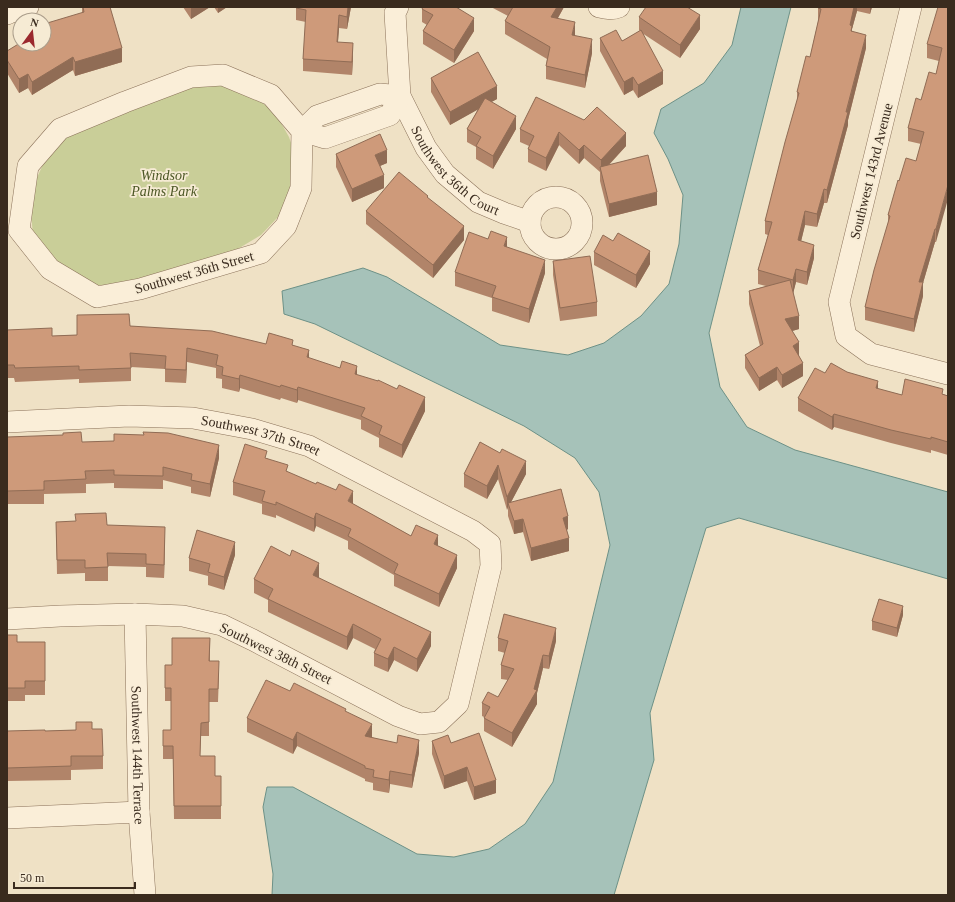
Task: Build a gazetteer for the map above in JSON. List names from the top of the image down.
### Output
{
  "streets": {
    "street": [
      "Southwest 36th Court",
      "Southwest 143rd Avenue",
      "Southwest 36th Street",
      "Southwest 37th Street",
      "Southwest 38th Street",
      "Southwest 144th Terrace"
    ]
  },
  "crossings": [
    ["Southwest 37th Street", "Southwest 38th Street"],
    ["Southwest 38th Street", "Southwest 144th Terrace"]
  ],
  "parks": ["Windsor Palms Park"],
  "scale_bar": "50 m",
  "north": "top"
}
